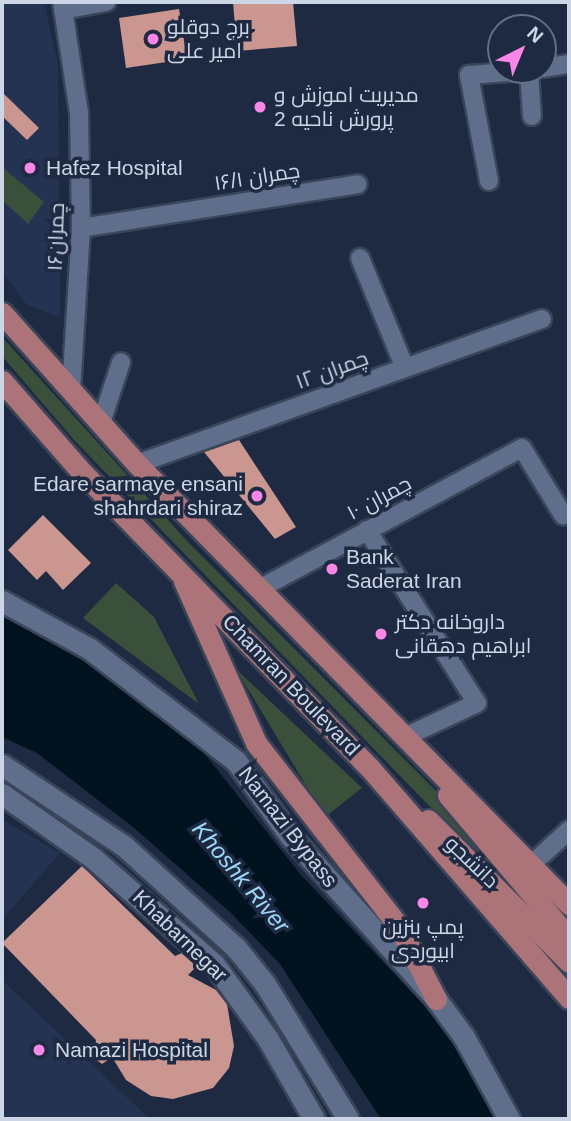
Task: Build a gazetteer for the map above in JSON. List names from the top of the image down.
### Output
{
  "streets": {
    "main road": [
      "Chamran Boulevard",
      "Namazi Bypass",
      "دانشجو",
      "Khabarnegar"
    ],
    "street": [
      "۱۶/۱ چمران",
      "چمران۱۶",
      "۱۲ چمران",
      "۱۰ چمران"
    ]
  },
  "crossings": [
    ["۱۶/۱ چمران", "چمران۱۶"],
    ["چمران۱۶", "Chamran Boulevard"],
    ["۱۲ چمران", "Chamran Boulevard"],
    ["۱۰ چمران", "Chamran Boulevard"],
    ["Chamran Boulevard", "دانشجو"]
  ],
  "water": ["Khoshk River"],
  "places": [
    "برج دوقلو امیر علی",
    "مدیریت اموزش و پرورش ناحیه 2",
    "Hafez Hospital",
    "Edare sarmaye ensani shahrdari shiraz",
    "Bank Saderat Iran",
    "داروخانه دکتر ابراهیم دهقانی",
    "پمپ بنزین ابیوردی",
    "Namazi Hospital"
  ],
  "north": "top right"
}
